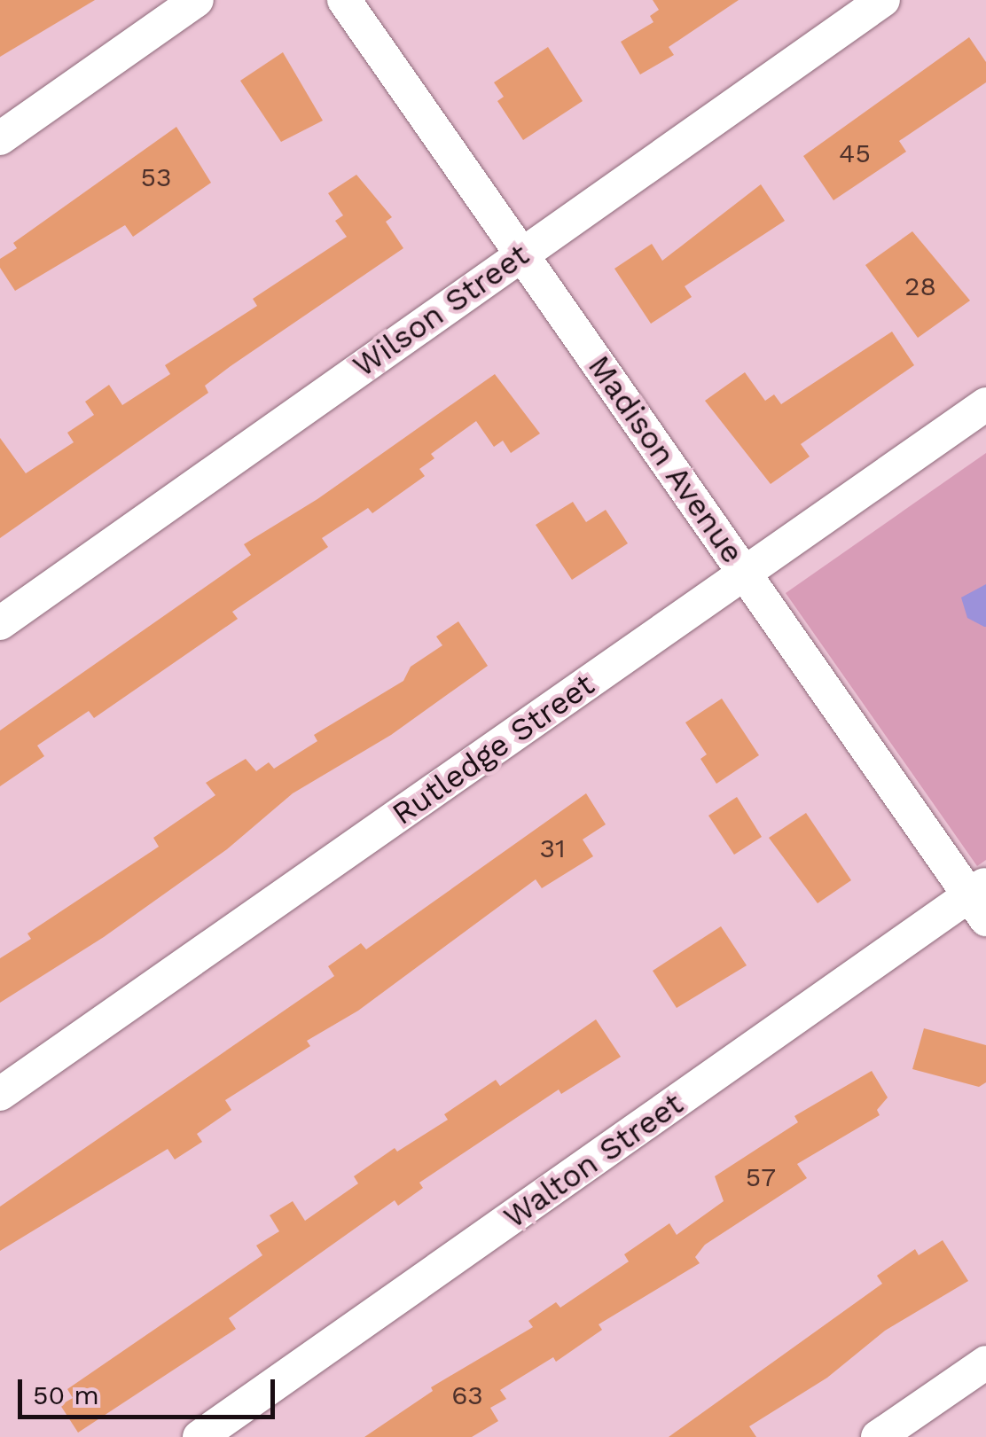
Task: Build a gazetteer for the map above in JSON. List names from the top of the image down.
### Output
{
  "streets": {
    "street": [
      "Wilson Street",
      "Madison Avenue",
      "Rutledge Street",
      "Walton Street"
    ]
  },
  "crossings": [
    ["Wilson Street", "Madison Avenue"],
    ["Madison Avenue", "Rutledge Street"],
    ["Madison Avenue", "Walton Street"]
  ],
  "house_numbers": [
    "45",
    "53",
    "28",
    "31",
    "57",
    "63"
  ],
  "scale_bar": "50 m"
}
